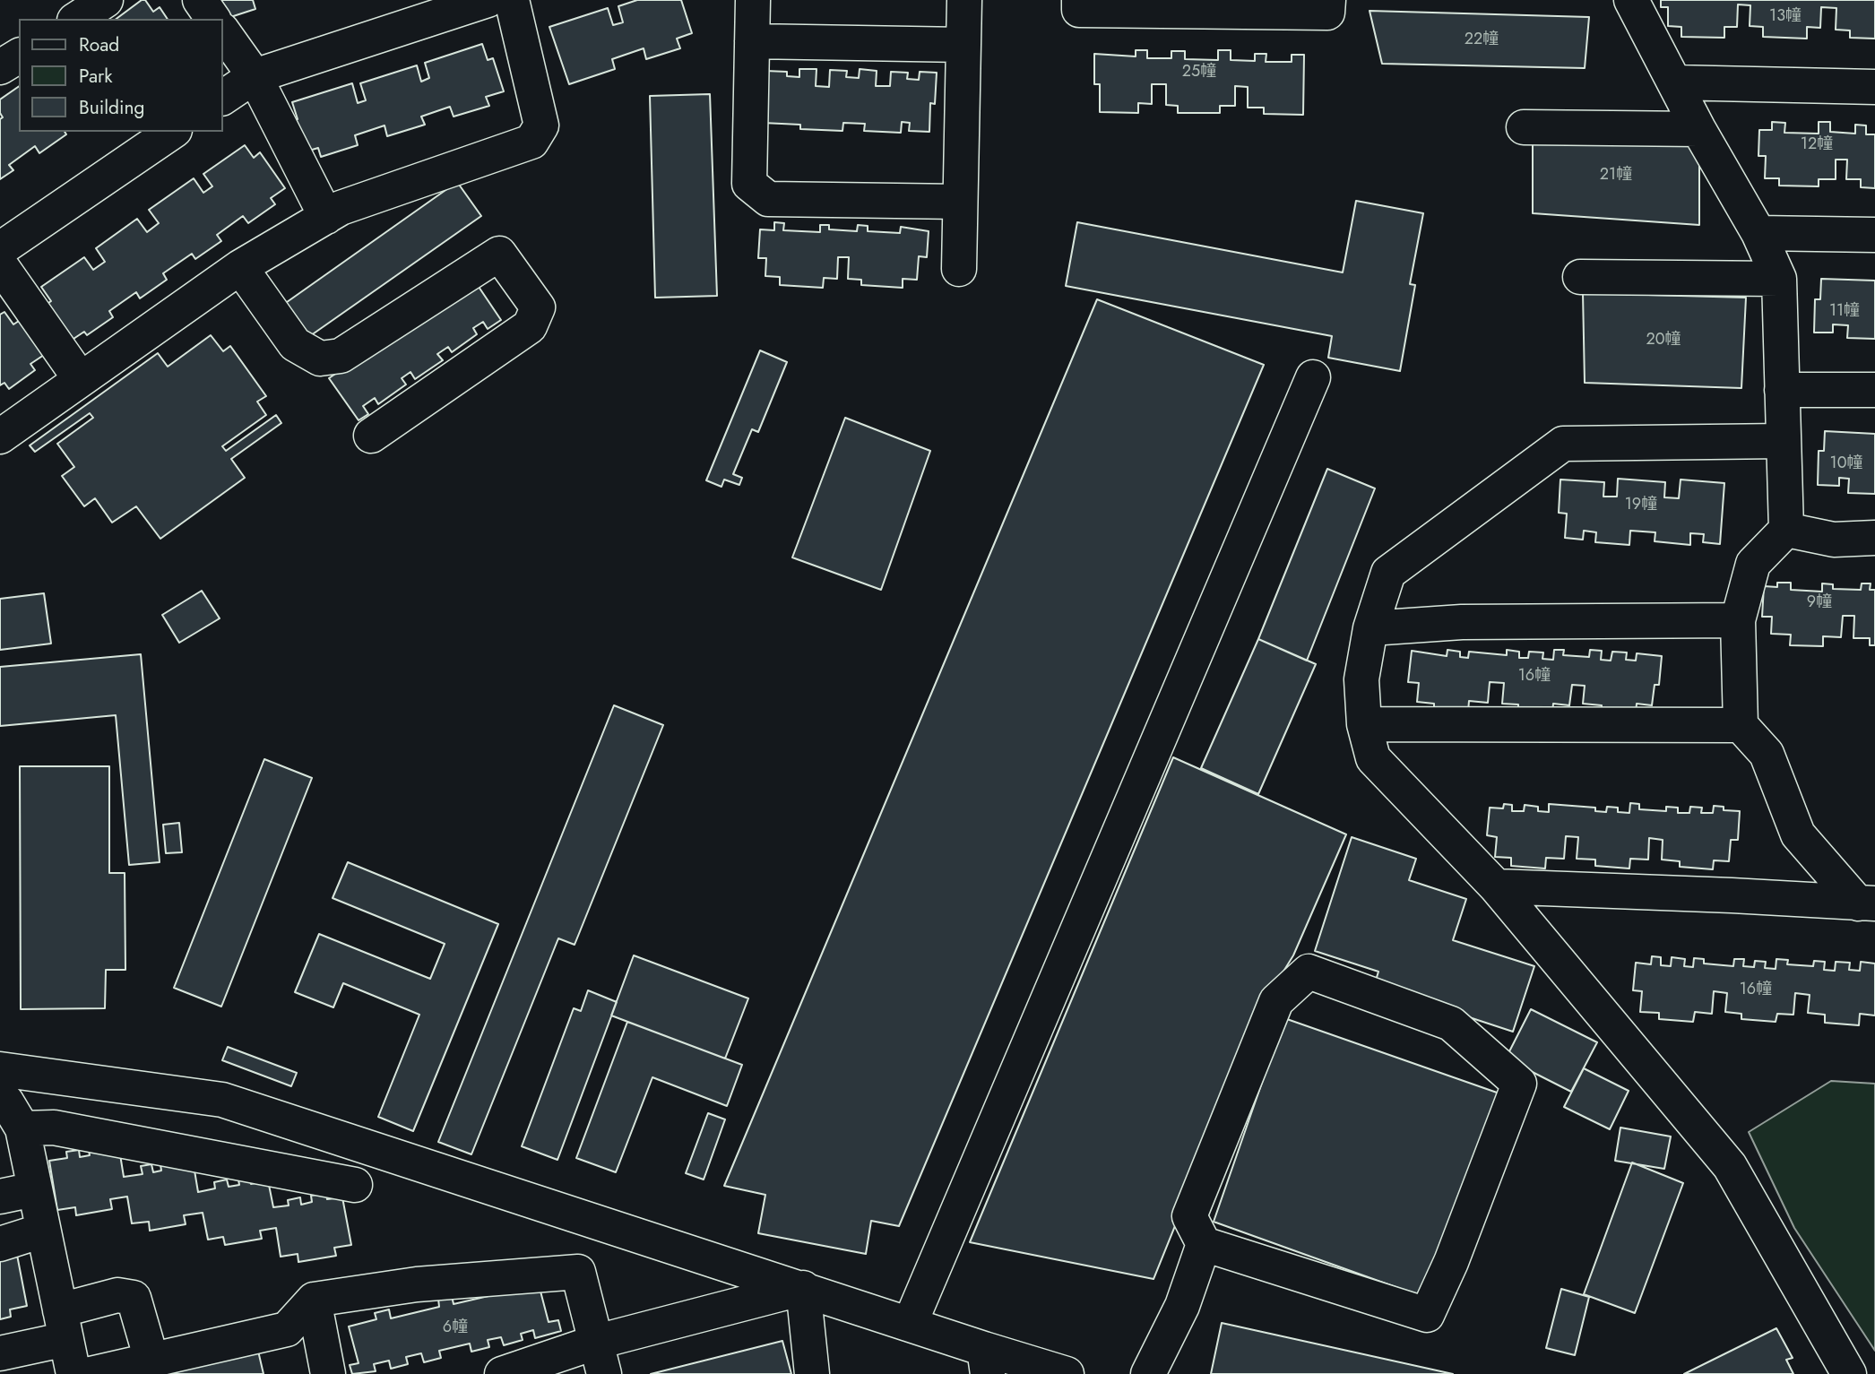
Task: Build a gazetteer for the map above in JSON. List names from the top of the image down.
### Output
{
  "house_numbers": [
    "13幢",
    "22幢",
    "25幢",
    "12幢",
    "21幢",
    "11幢",
    "20幢",
    "10幢",
    "19幢",
    "9幢",
    "16幢",
    "16幢",
    "6幢"
  ],
  "legend": ["Road", "Park", "Building"]
}
